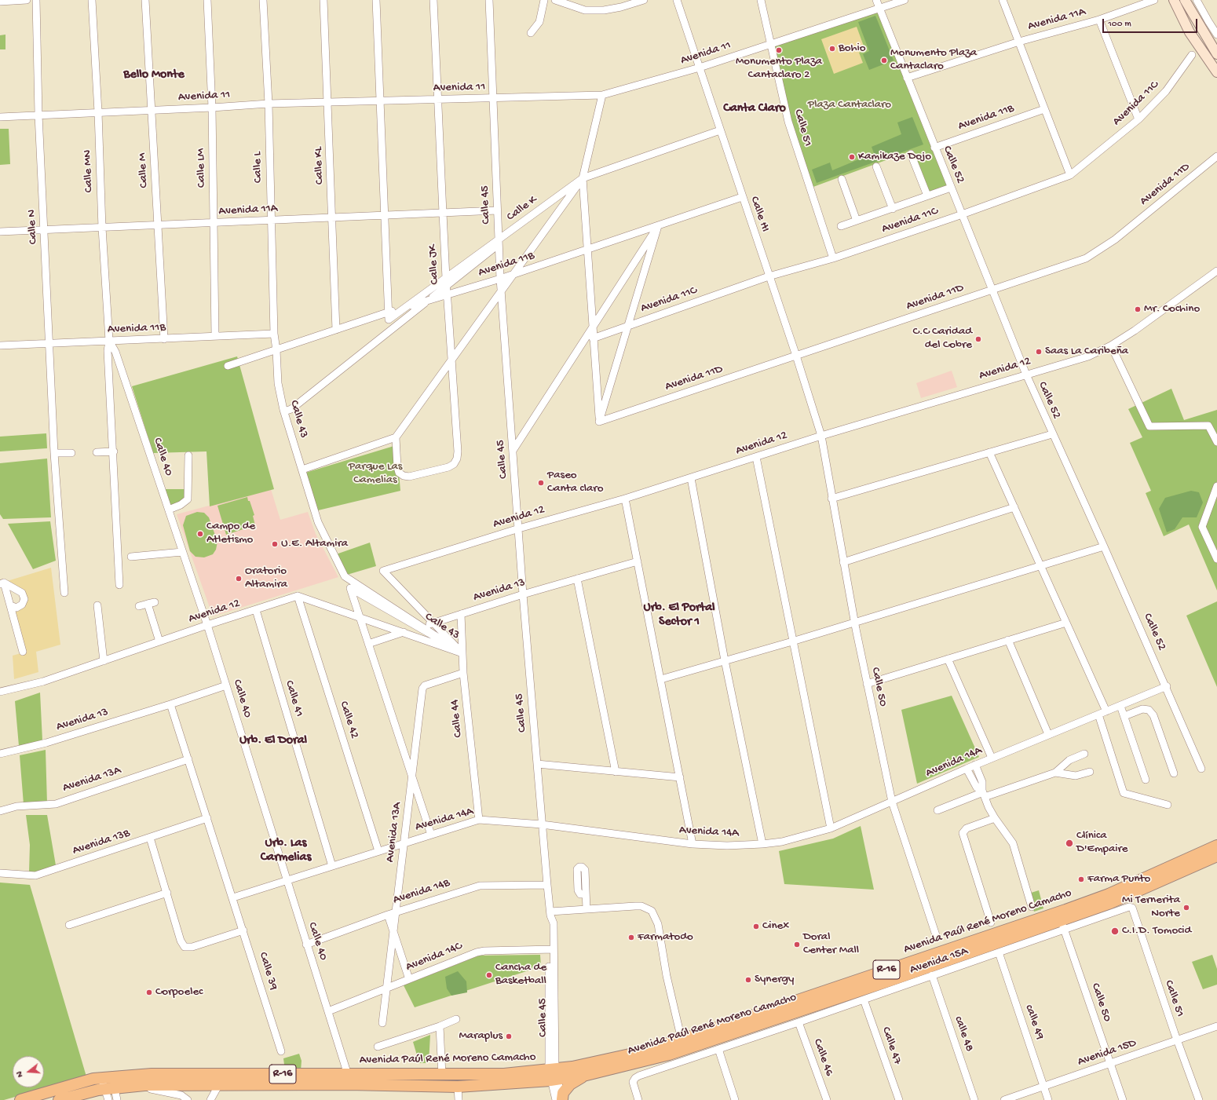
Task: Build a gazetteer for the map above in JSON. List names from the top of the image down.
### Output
{
  "streets": {
    "main road": ["Avenida Paúl René Moreno Camacho", "R-16"],
    "street": [
      "Avenida 11A",
      "Avenida 11",
      "Avenida 11C",
      "Avenida 11B",
      "Calle 51",
      "Calle 52",
      "Calle KL",
      "Calle L",
      "Calle LM",
      "Calle M",
      "Calle MN",
      "Avenida 11D",
      "Calle 45",
      "Calle K",
      "Calle HI",
      "Calle N",
      "Calle JK",
      "Avenida 12",
      "Calle 43",
      "Calle 40",
      "Avenida 13",
      "Calle 50",
      "Calle 41",
      "Calle 44",
      "Calle 42",
      "Avenida 14A",
      "Avenida 13A",
      "Avenida 13B",
      "Avenida 14B",
      "Avenida 14C",
      "Avenida 15A",
      "Calle 39",
      "calle 49",
      "calle 48",
      "Calle 47",
      "Avenida 15D",
      "Calle 46"
    ]
  },
  "crossings": [
    ["Avenida 11A", "Calle 52"],
    ["Avenida 11A", "Calle KL"],
    ["Avenida 11A", "Calle L"],
    ["Avenida 11A", "Calle LM"],
    ["Avenida 11A", "Calle M"],
    ["Avenida 11A", "Calle MN"],
    ["Avenida 11A", "Calle 45"],
    ["Avenida 11A", "Calle N"],
    ["Avenida 11A", "Calle JK"],
    ["Avenida 11", "Calle 51"],
    ["Avenida 11", "Calle 52"],
    ["Avenida 11", "Calle KL"],
    ["Avenida 11", "Calle L"],
    ["Avenida 11", "Calle LM"],
    ["Avenida 11", "Calle M"],
    ["Avenida 11", "Calle MN"],
    ["Avenida 11", "Calle 45"],
    ["Avenida 11", "Calle HI"],
    ["Avenida 11", "Calle N"],
    ["Avenida 11", "Calle JK"],
    ["Avenida 11C", "Calle 51"],
    ["Avenida 11C", "Calle 52"],
    ["Avenida 11C", "Calle HI"],
    ["Avenida 11B", "Calle 52"],
    ["Avenida 11B", "Calle KL"],
    ["Avenida 11B", "Calle L"],
    ["Avenida 11B", "Calle LM"],
    ["Avenida 11B", "Calle M"],
    ["Avenida 11B", "Calle MN"],
    ["Avenida 11B", "Calle 45"],
    ["Avenida 11B", "Calle K"],
    ["Avenida 11B", "Calle HI"],
    ["Avenida 11B", "Calle N"],
    ["Avenida 11B", "Calle JK"],
    ["Avenida 11B", "Calle 43"],
    ["Avenida 11B", "Calle 40"],
    ["Calle 51", "Avenida 15A"],
    ["Calle 51", "Avenida 15D"],
    ["Calle 52", "Avenida 11D"],
    ["Calle 52", "Avenida 12"],
    ["Calle 52", "Avenida 14A"],
    ["Calle L", "Calle 43"],
    ["Calle MN", "Calle 40"],
    ["Avenida 11D", "Calle HI"],
    ["Calle 45", "Avenida 12"],
    ["Calle 45", "Avenida 13"],
    ["Calle 45", "Avenida 14A"],
    ["Calle 45", "Avenida 14B"],
    ["Calle 45", "Avenida Paúl René Moreno Camacho"],
    ["Calle 45", "Avenida 14C"],
    ["Calle HI", "Avenida 12"],
    ["Calle HI", "Calle 50"],
    ["Avenida 12", "Calle 43"],
    ["Avenida 12", "Calle 40"],
    ["Avenida 12", "Calle 50"],
    ["Avenida 12", "Calle 41"],
    ["Avenida 12", "Calle 44"],
    ["Avenida 12", "Calle 42"],
    ["Calle 43", "Avenida 13"],
    ["Calle 43", "Calle 44"],
    ["Calle 43", "Avenida 14A"],
    ["Calle 40", "Avenida 13"],
    ["Calle 40", "Avenida 14A"],
    ["Calle 40", "Avenida 14B"],
    ["Calle 40", "Avenida Paúl René Moreno Camacho"],
    ["Calle 40", "Avenida 14C"],
    ["Avenida 13", "Calle 44"],
    ["Avenida 13", "Calle 39"],
    ["Calle 50", "Avenida 14A"],
    ["Calle 50", "Avenida Paúl René Moreno Camacho"],
    ["Calle 50", "Avenida 15A"],
    ["Calle 50", "Avenida 15D"],
    ["Calle 41", "Avenida 14A"],
    ["Calle 44", "Avenida 14A"],
    ["Calle 44", "Avenida 13A"],
    ["Calle 42", "Avenida 14A"],
    ["Avenida 14A", "Calle 39"],
    ["Avenida 13A", "Calle 39"],
    ["Avenida 13B", "Calle 39"],
    ["Avenida Paúl René Moreno Camacho", "Avenida 15A"],
    ["Avenida 15A", "calle 49"],
    ["Avenida 15A", "calle 48"],
    ["Avenida 15A", "Calle 47"],
    ["Avenida 15A", "Calle 46"],
    ["calle 49", "Avenida 15D"]
  ],
  "districts": [
    "Bello Monte",
    "Canta Claro",
    "Urb. El Portal Sector 1",
    "Urb. El Doral",
    "Urb. Las Carmelias"
  ],
  "parks": ["Plaza Cantaclaro", "Parque Las Camelias"],
  "places": [
    "Bohio",
    "Monumento Plaza Cantaclaro 2",
    "Monumento Plaza Cantaclaro",
    "Kamikaze Dojo",
    "Mr. Cochino",
    "C.C Caridad del Cobre",
    "Saas La Caribeña",
    "Paseo Canta claro",
    "Campo de Atletismo",
    "U.E. Altamira",
    "Oratorio Altamira",
    "Clínica D'Empaire",
    "Farma Punto",
    "Mi Ternerita Norte",
    "Cinex",
    "C.I.D. Tomocid",
    "Farmatodo",
    "Doral Center Mall",
    "Cancha de Basketball",
    "Synergy",
    "Corpoelec",
    "Maraplus"
  ],
  "scale_bar": "100 m",
  "north": "left"
}
